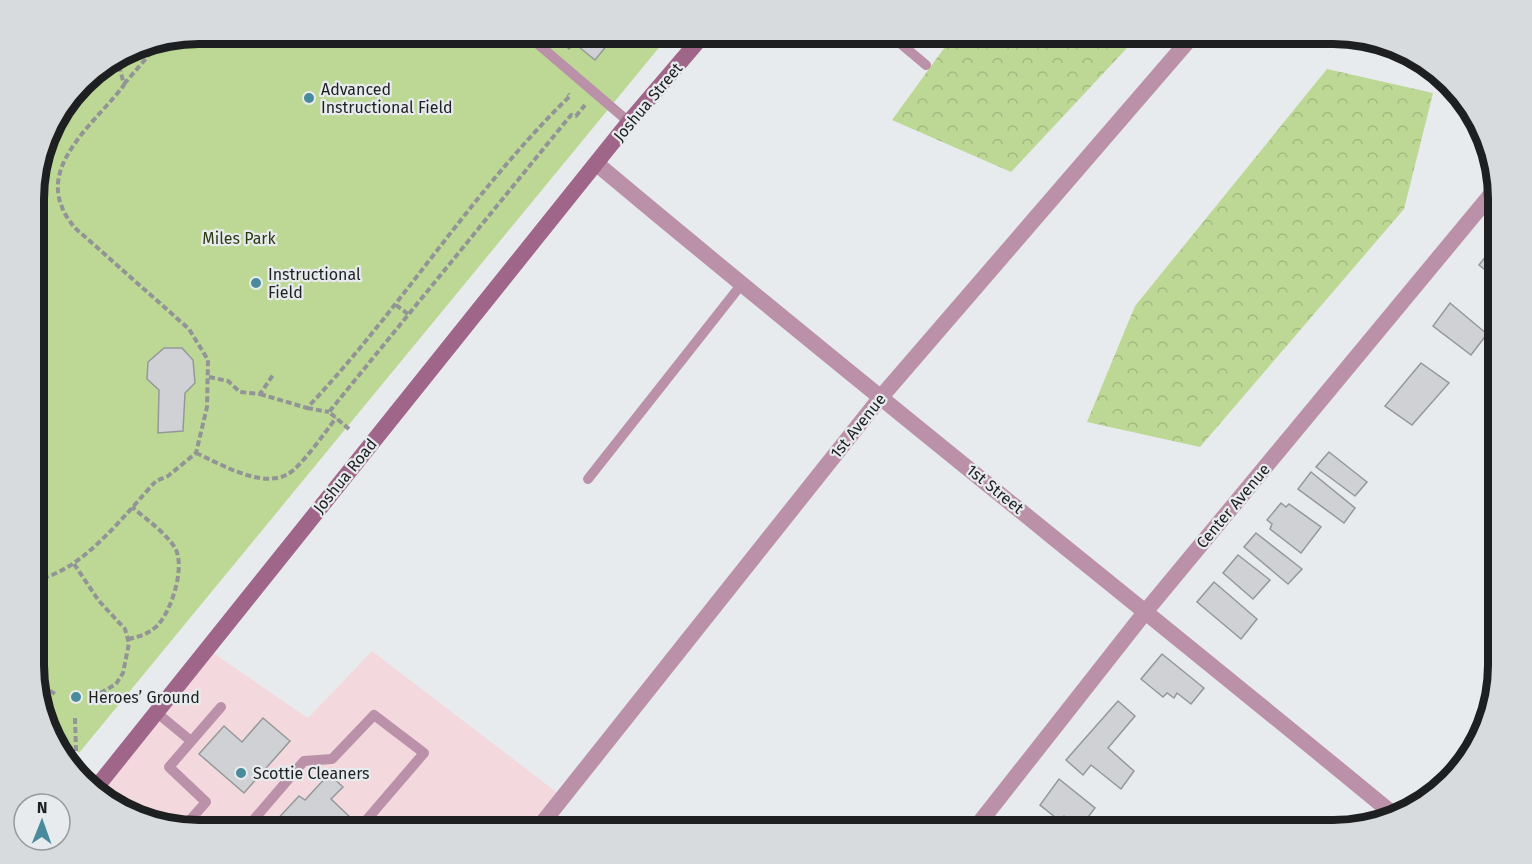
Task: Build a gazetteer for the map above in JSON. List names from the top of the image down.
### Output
{
  "streets": {
    "main road": ["Joshua Street", "Joshua Road"],
    "street": ["1st Avenue", "1st Street", "Center Avenue"]
  },
  "crossings": [
    ["Joshua Street", "Joshua Road"],
    ["Joshua Street", "1st Street"],
    ["1st Avenue", "1st Street"],
    ["Joshua Road", "1st Street"],
    ["1st Street", "Center Avenue"]
  ],
  "parks": ["Miles Park"],
  "places": [
    "Advanced Instructional Field",
    "Instructional Field",
    "Heroes’ Ground",
    "Scottie Cleaners"
  ],
  "north": "top"
}
